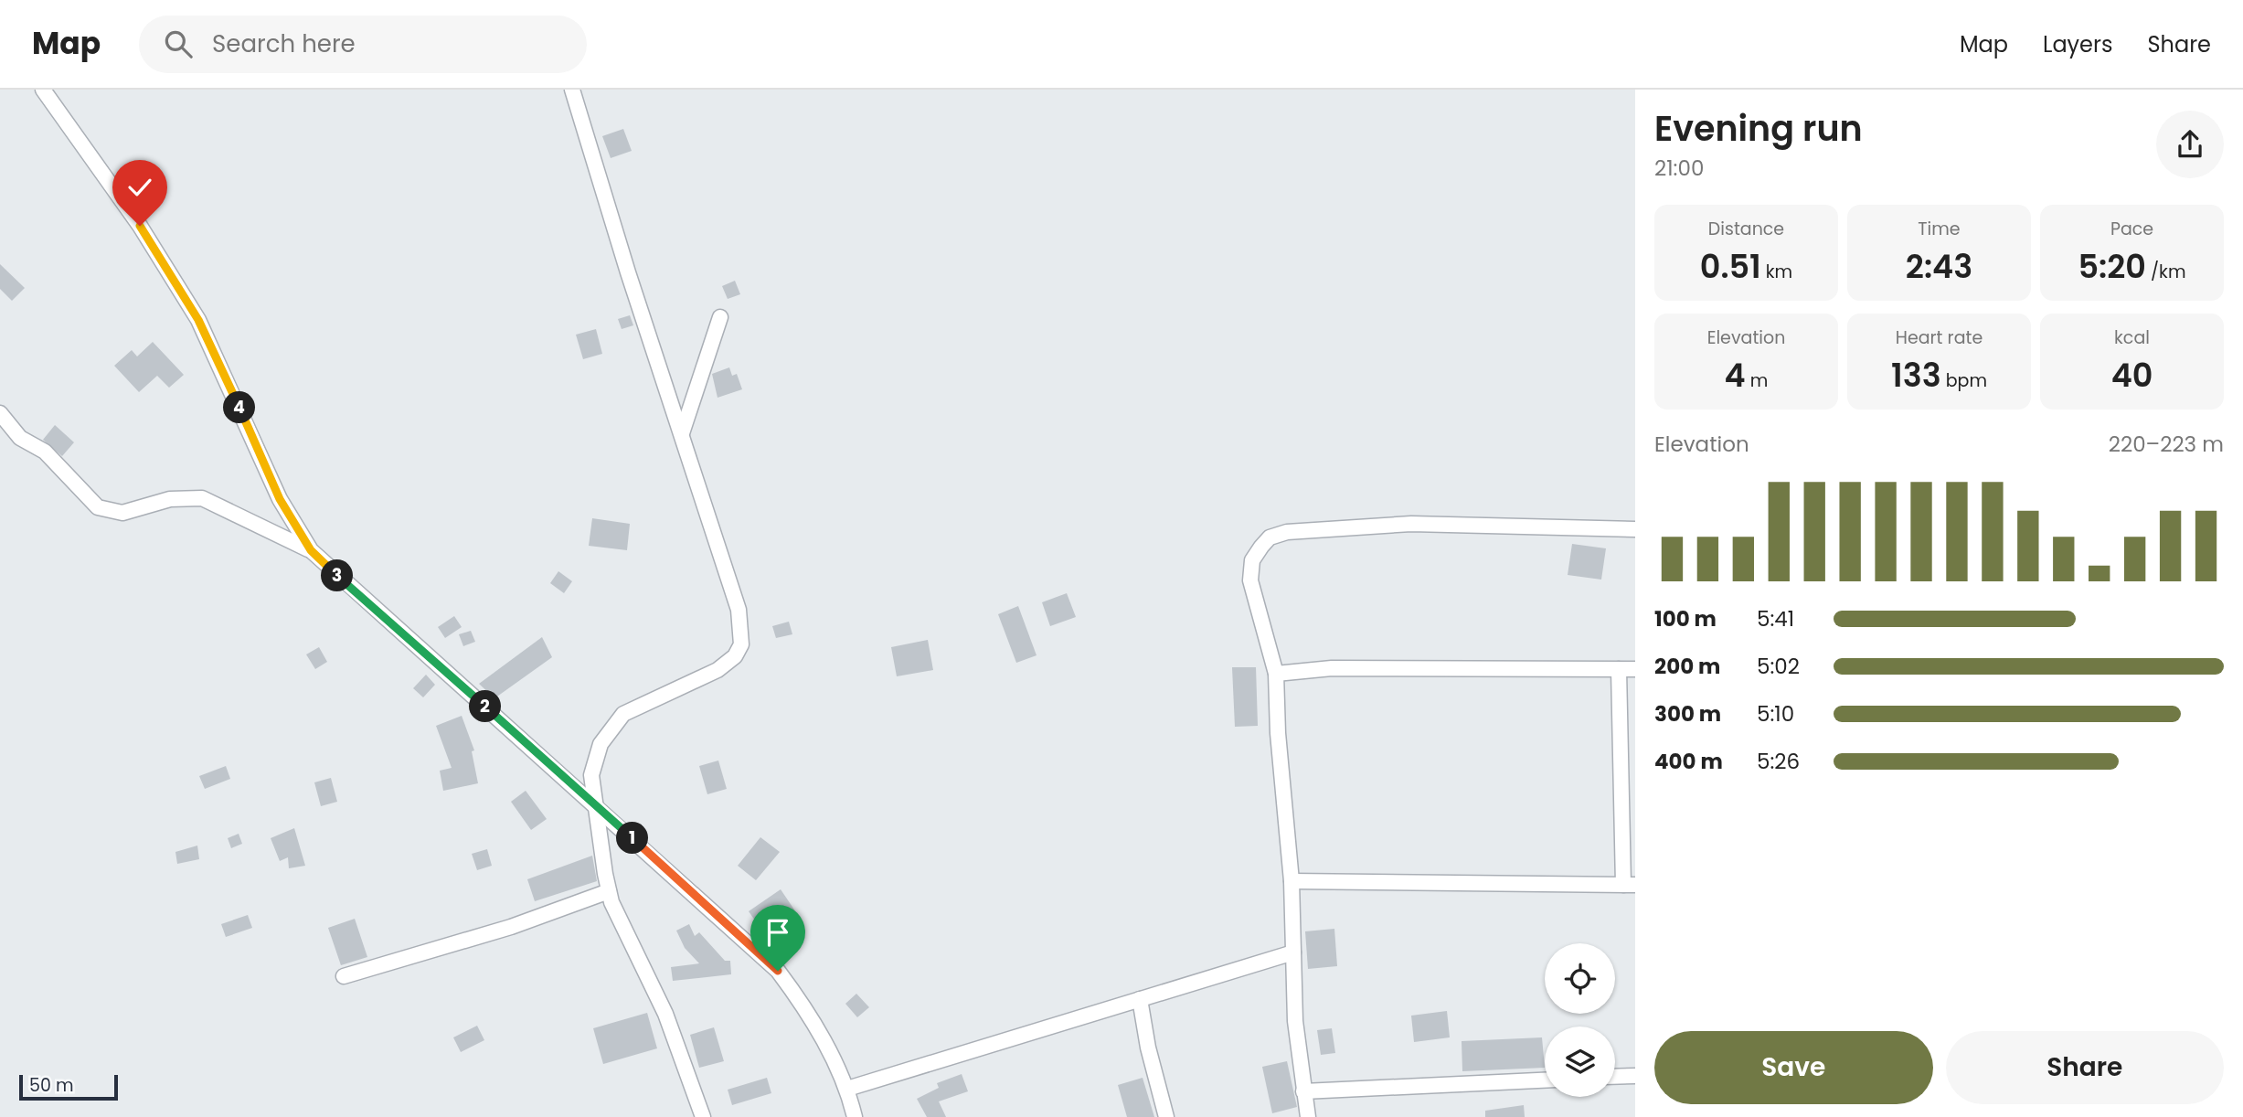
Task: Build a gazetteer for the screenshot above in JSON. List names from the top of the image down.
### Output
{
  "scale_bar": "50 m",
  "page": {
    "header": "Map",
    "search": "Search here",
    "nav": ["Map", "Layers", "Share"],
    "heading": ["Evening run", "21:00"],
    "stats": [
      ["Distance", "0.51 km"],
      ["Time", "2:43"],
      ["Pace", "5:20 /km"],
      ["Elevation", "4 m"],
      ["Heart rate", "133 bpm"],
      ["kcal", "40"]
    ],
    "pins": [
      "4",
      "3",
      "2",
      "1"
    ],
    "chart": ["Elevation", "220–223 m"],
    "list": [
      {
        "name": "100 m",
        "note": "5:41"
      },
      {
        "name": "200 m",
        "note": "5:02"
      },
      {
        "name": "300 m",
        "note": "5:10"
      },
      {
        "name": "400 m",
        "note": "5:26"
      }
    ],
    "buttons": ["Save", "Share"],
    "scale": "50 m"
  }
}
